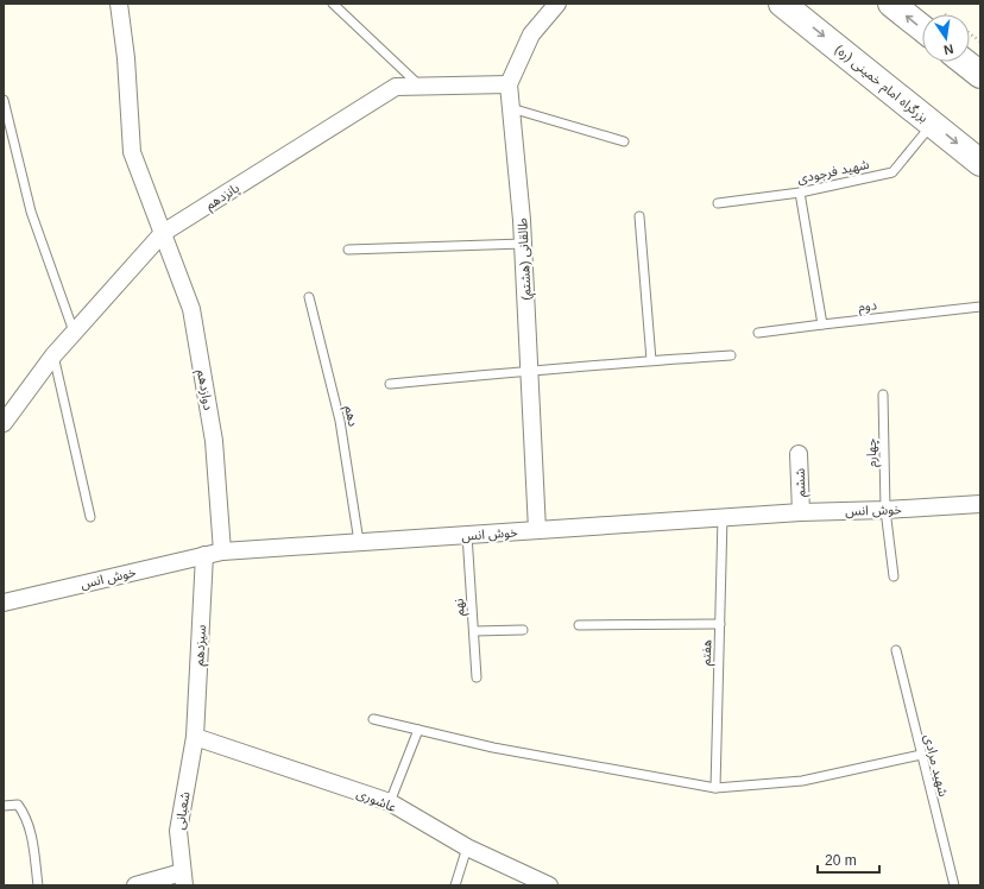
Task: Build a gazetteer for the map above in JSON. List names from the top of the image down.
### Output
{
  "streets": {
    "highway": ["بزرگراه امام خمینی (ره)"],
    "street": [
      "پانزدهم",
      "طالقانی (هشتم)",
      "دوازدهم",
      "ششم",
      "خوش انس",
      "سیزدهم",
      "عاشوری",
      "شعبانی"
    ],
    "lane": [
      "شهید فرجودی",
      "دوم",
      "دهم",
      "چهارم",
      "نهم",
      "هفتم",
      "شهید مرادی"
    ]
  },
  "crossings": [
    ["بزرگراه امام خمینی (ره)", "شهید فرجودی"],
    ["پانزدهم", "طالقانی (هشتم)"],
    ["پانزدهم", "دوازدهم"],
    ["طالقانی (هشتم)", "خوش انس"],
    ["دوازدهم", "خوش انس"],
    ["دهم", "خوش انس"],
    ["چهارم", "خوش انس"],
    ["ششم", "خوش انس"],
    ["خوش انس", "نهم"],
    ["خوش انس", "سیزدهم"],
    ["خوش انس", "هفتم"],
    ["سیزدهم", "عاشوری"],
    ["سیزدهم", "شعبانی"],
    ["عاشوری", "شعبانی"]
  ],
  "one_way": ["بزرگراه امام خمینی (ره)"],
  "scale_bar": "20 m",
  "north": "bottom"
}
